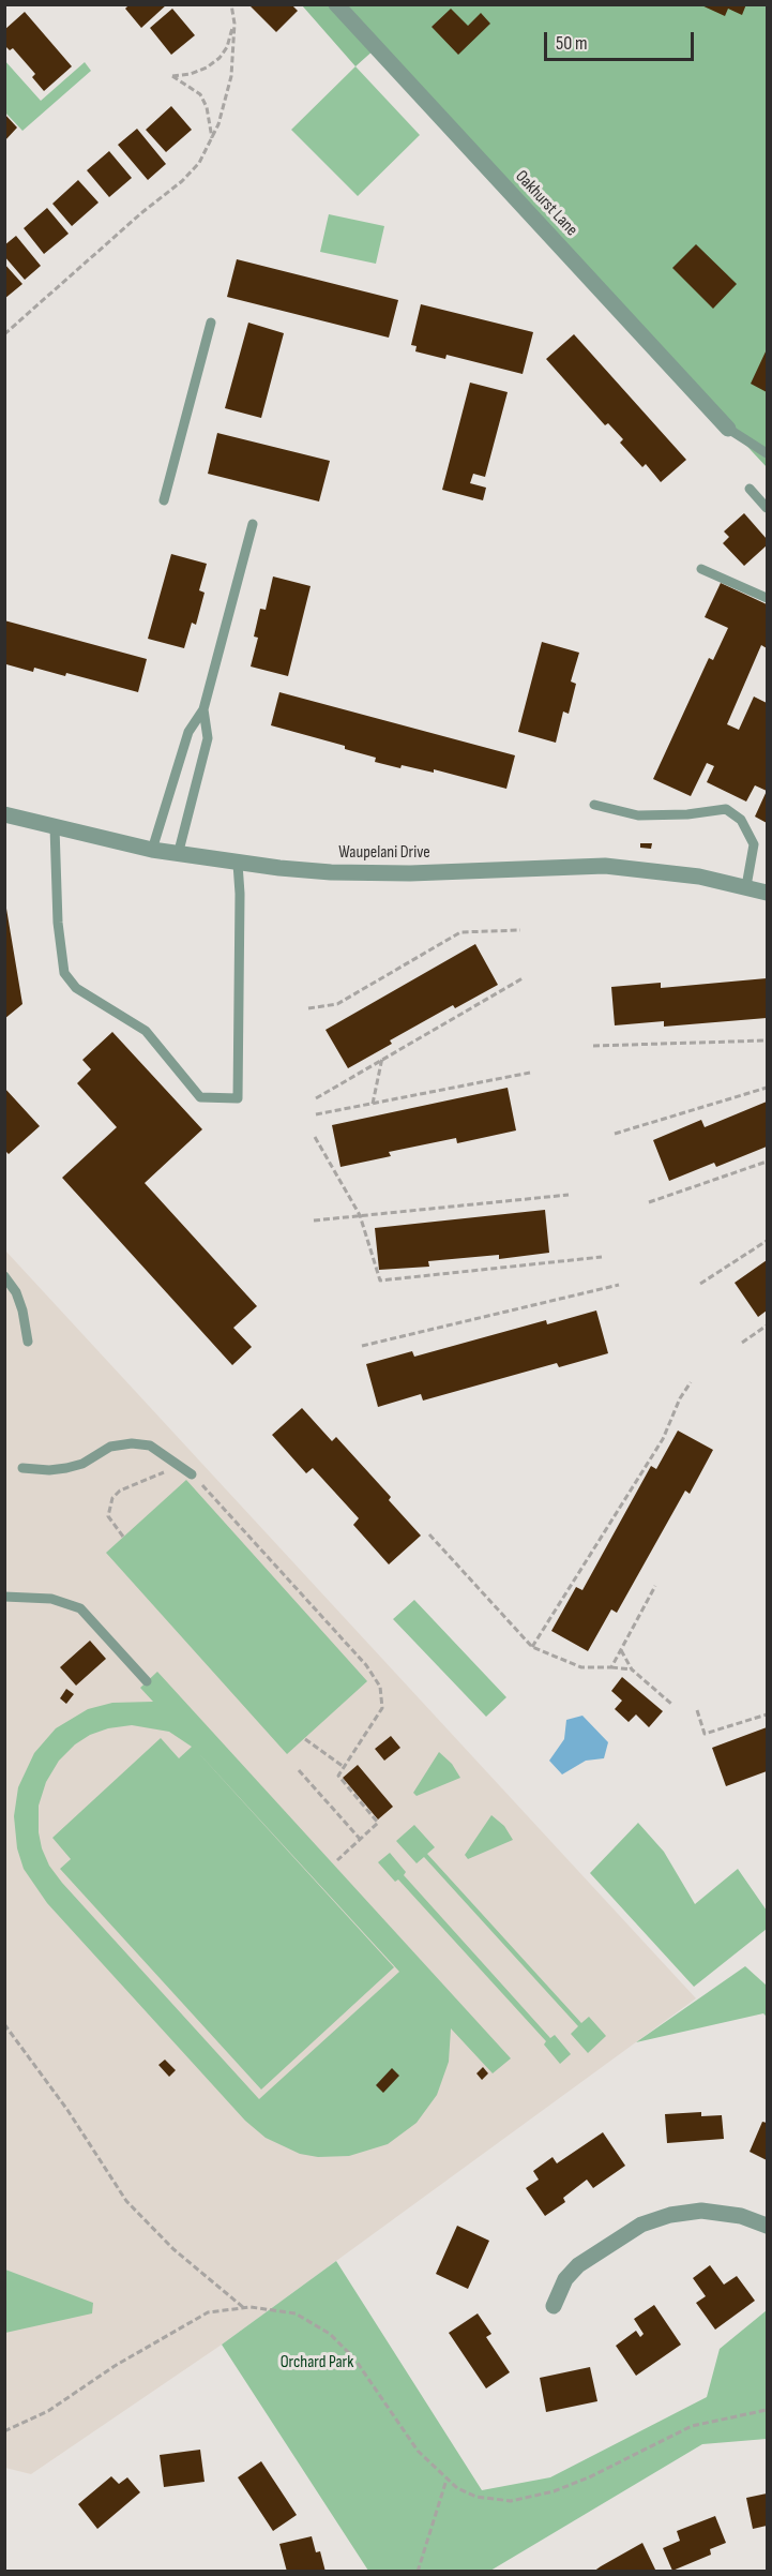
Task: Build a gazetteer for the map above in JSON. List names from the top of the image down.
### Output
{
  "streets": {
    "street": ["Oakhurst Lane", "Waupelani Drive"]
  },
  "parks": ["Orchard Park"],
  "scale_bar": "50 m"
}
